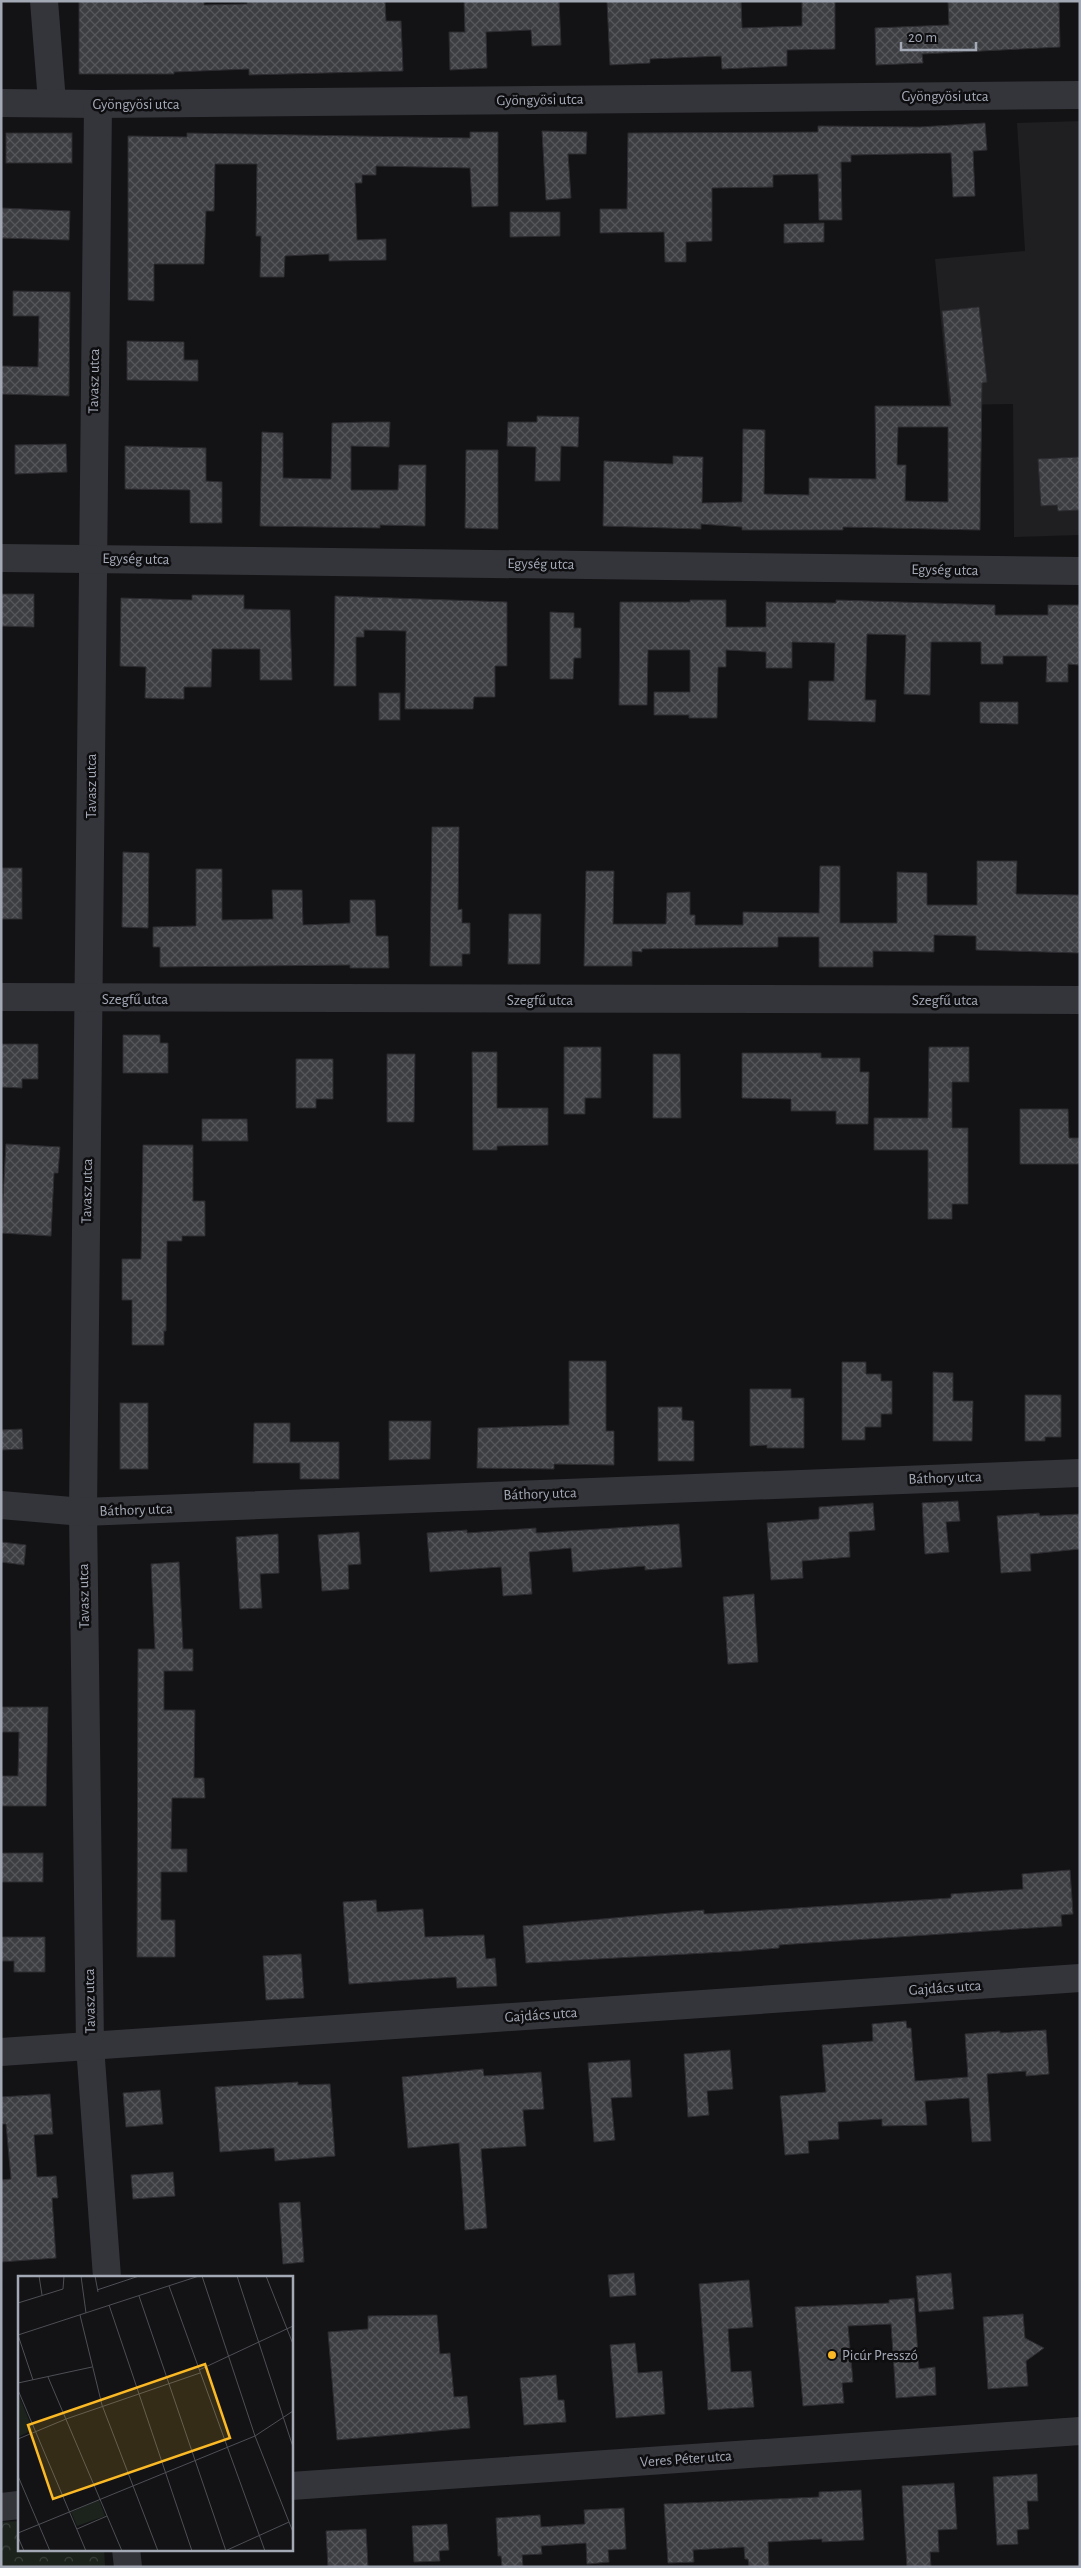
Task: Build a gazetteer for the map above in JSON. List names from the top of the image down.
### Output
{
  "streets": {
    "street": [
      "Gyöngyösi utca",
      "Tavasz utca",
      "Egység utca",
      "Szegfű utca",
      "Báthory utca",
      "Gajdács utca",
      "Veres Péter utca"
    ]
  },
  "crossings": [
    ["Gyöngyösi utca", "Tavasz utca"],
    ["Tavasz utca", "Egység utca"],
    ["Tavasz utca", "Szegfű utca"],
    ["Tavasz utca", "Báthory utca"],
    ["Tavasz utca", "Gajdács utca"]
  ],
  "places": ["Picúr Presszó"],
  "scale_bar": "20 m"
}
